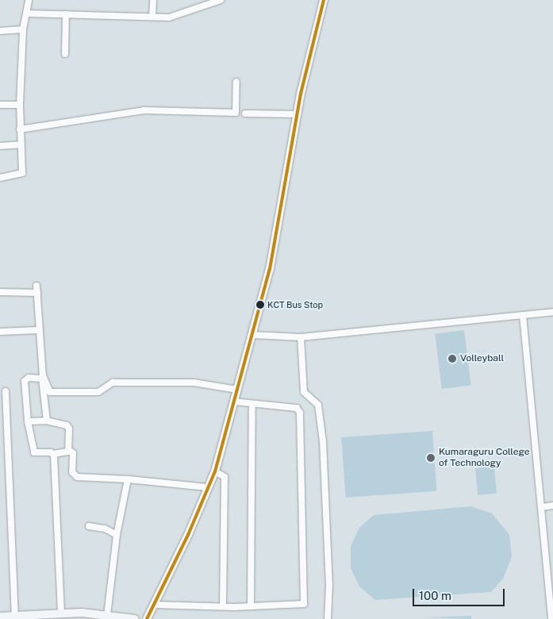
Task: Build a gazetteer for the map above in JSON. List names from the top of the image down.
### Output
{
  "places": ["KCT Bus Stop", "Volleyball", "Kumaraguru College of Technology"],
  "scale_bar": "100 m"
}
